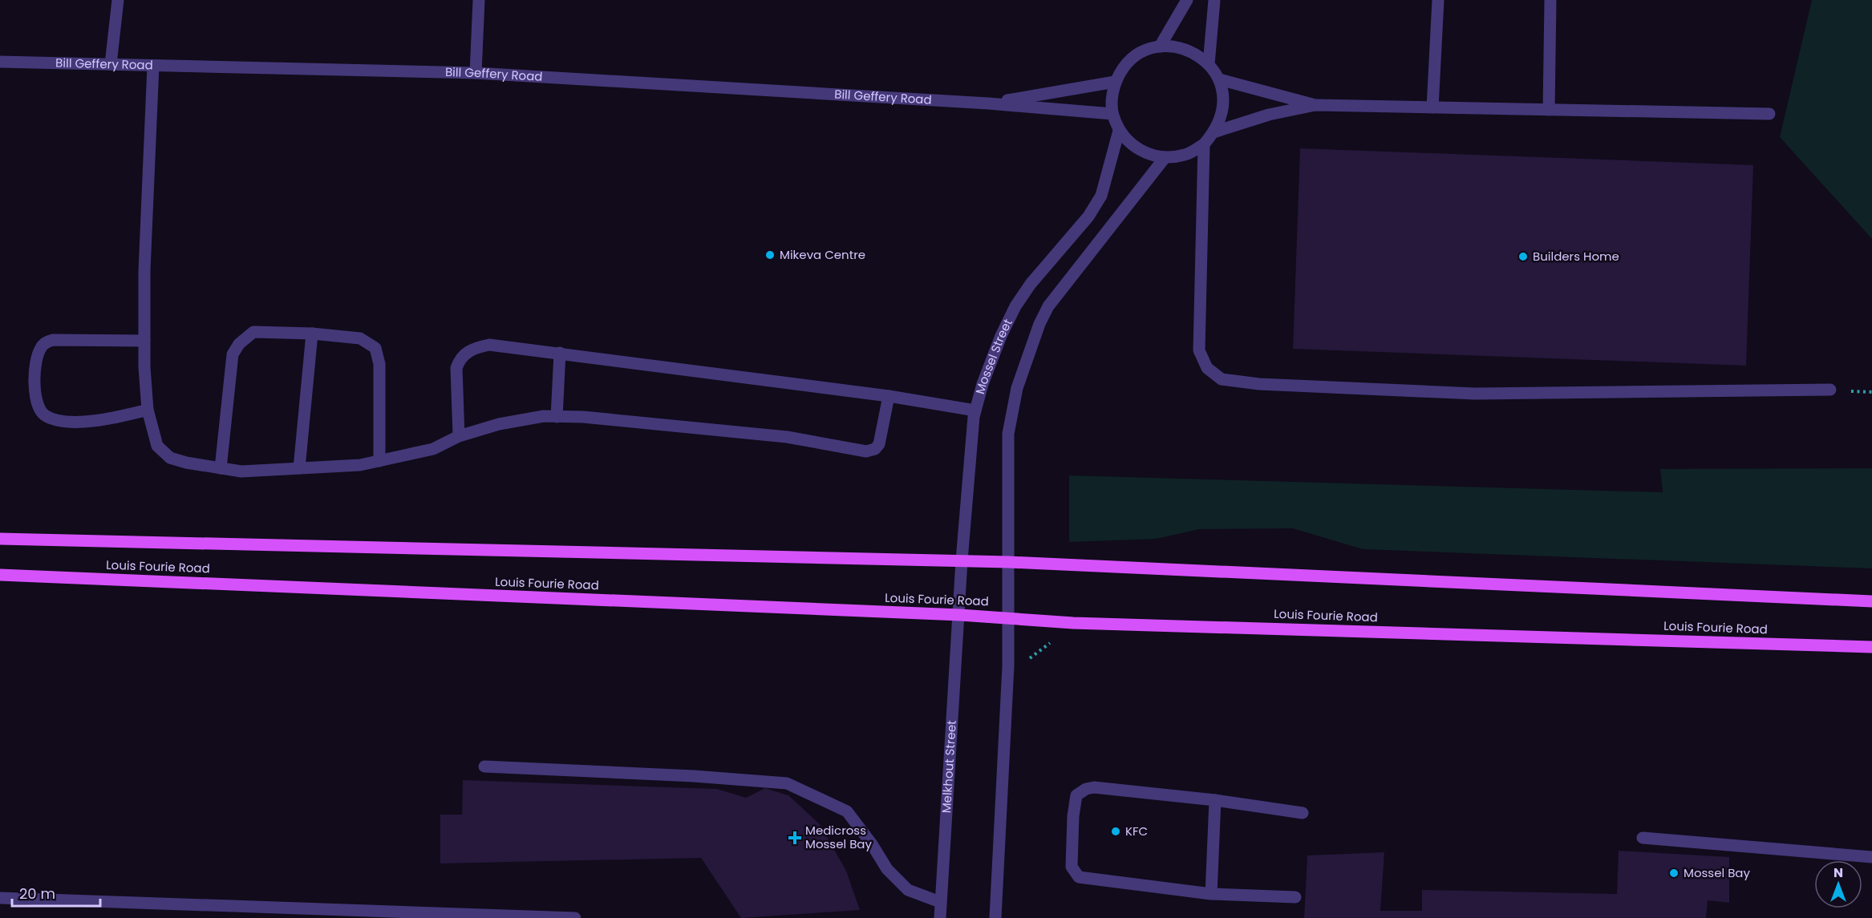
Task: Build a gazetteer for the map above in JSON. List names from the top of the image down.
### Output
{
  "streets": {
    "main road": ["Louis Fourie Road"],
    "street": ["Bill Geffery Road", "Mossel Street", "Melkhout Street"]
  },
  "crossings": [
    ["Bill Geffery Road", "Mossel Street"],
    ["Mossel Street", "Louis Fourie Road"],
    ["Mossel Street", "Melkhout Street"],
    ["Louis Fourie Road", "Melkhout Street"]
  ],
  "places": {
    "other": [
      "Mikeva Centre",
      "Builders Home",
      "KFC",
      "Mossel Bay"
    ],
    "health": ["Medicross Mossel Bay"]
  },
  "scale_bar": "20 m",
  "north": "top"
}
